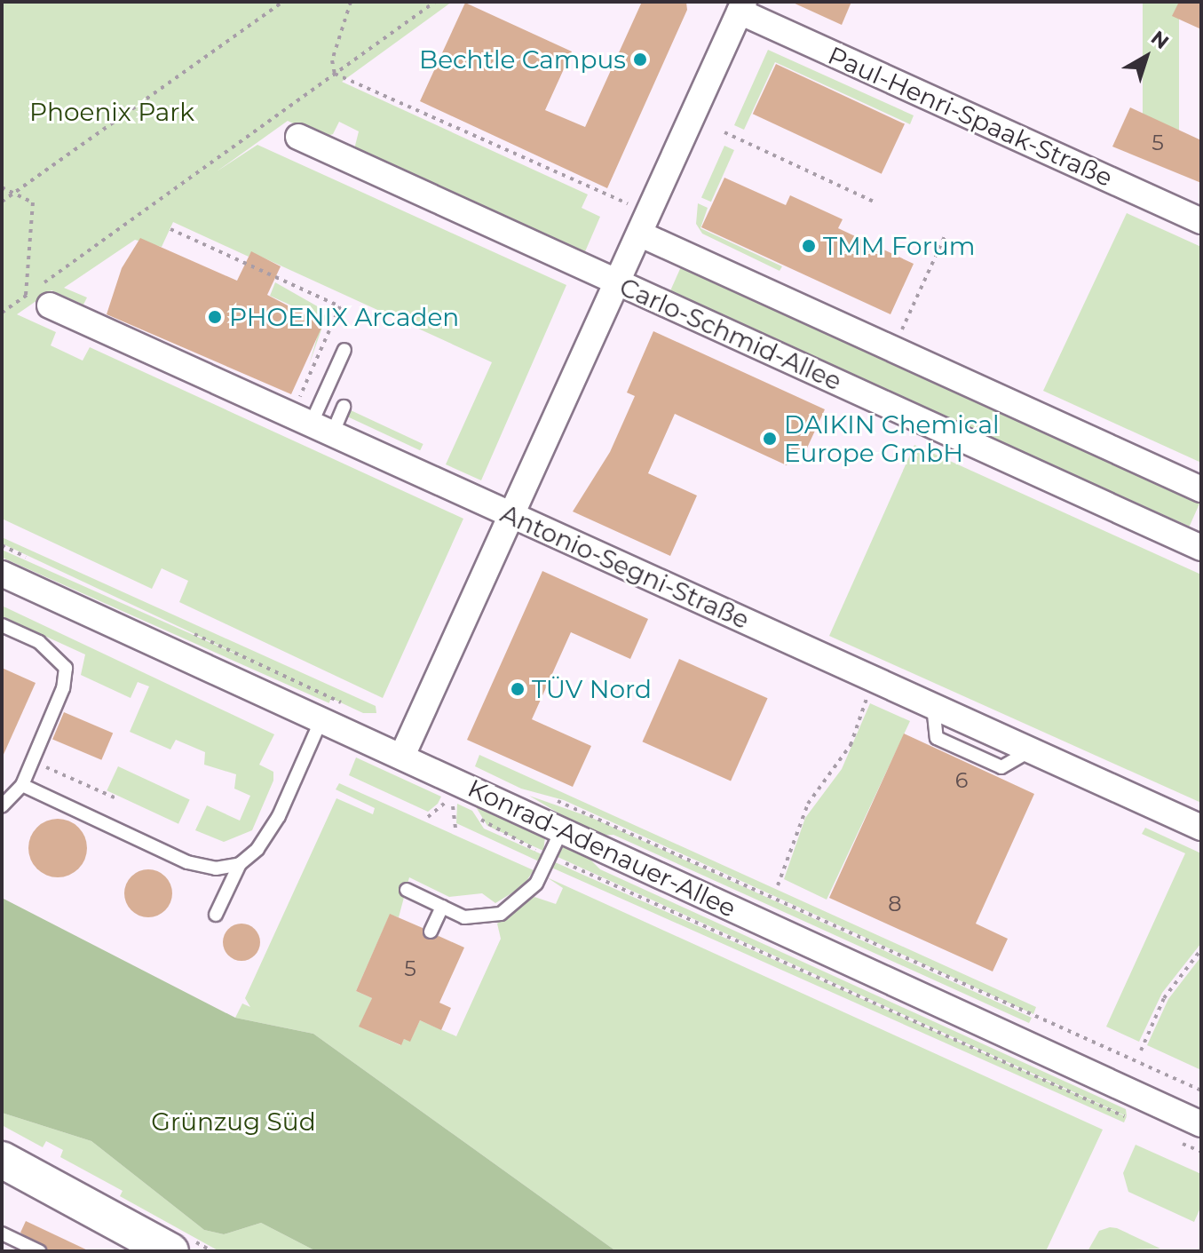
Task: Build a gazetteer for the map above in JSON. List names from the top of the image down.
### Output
{
  "streets": {
    "street": [
      "Paul-Henri-Spaak-Straße",
      "Carlo-Schmid-Allee",
      "Antonio-Segni-Straße",
      "Konrad-Adenauer-Allee"
    ]
  },
  "parks": ["Phoenix Park", "Grünzug Süd"],
  "places": [
    "Bechtle Campus",
    "TMM Forum",
    "PHOENIX Arcaden",
    "DAIKIN Chemical Europe GmbH",
    "TÜV Nord"
  ],
  "house_numbers": [
    "5",
    "6",
    "8",
    "5"
  ],
  "north": "top right"
}
